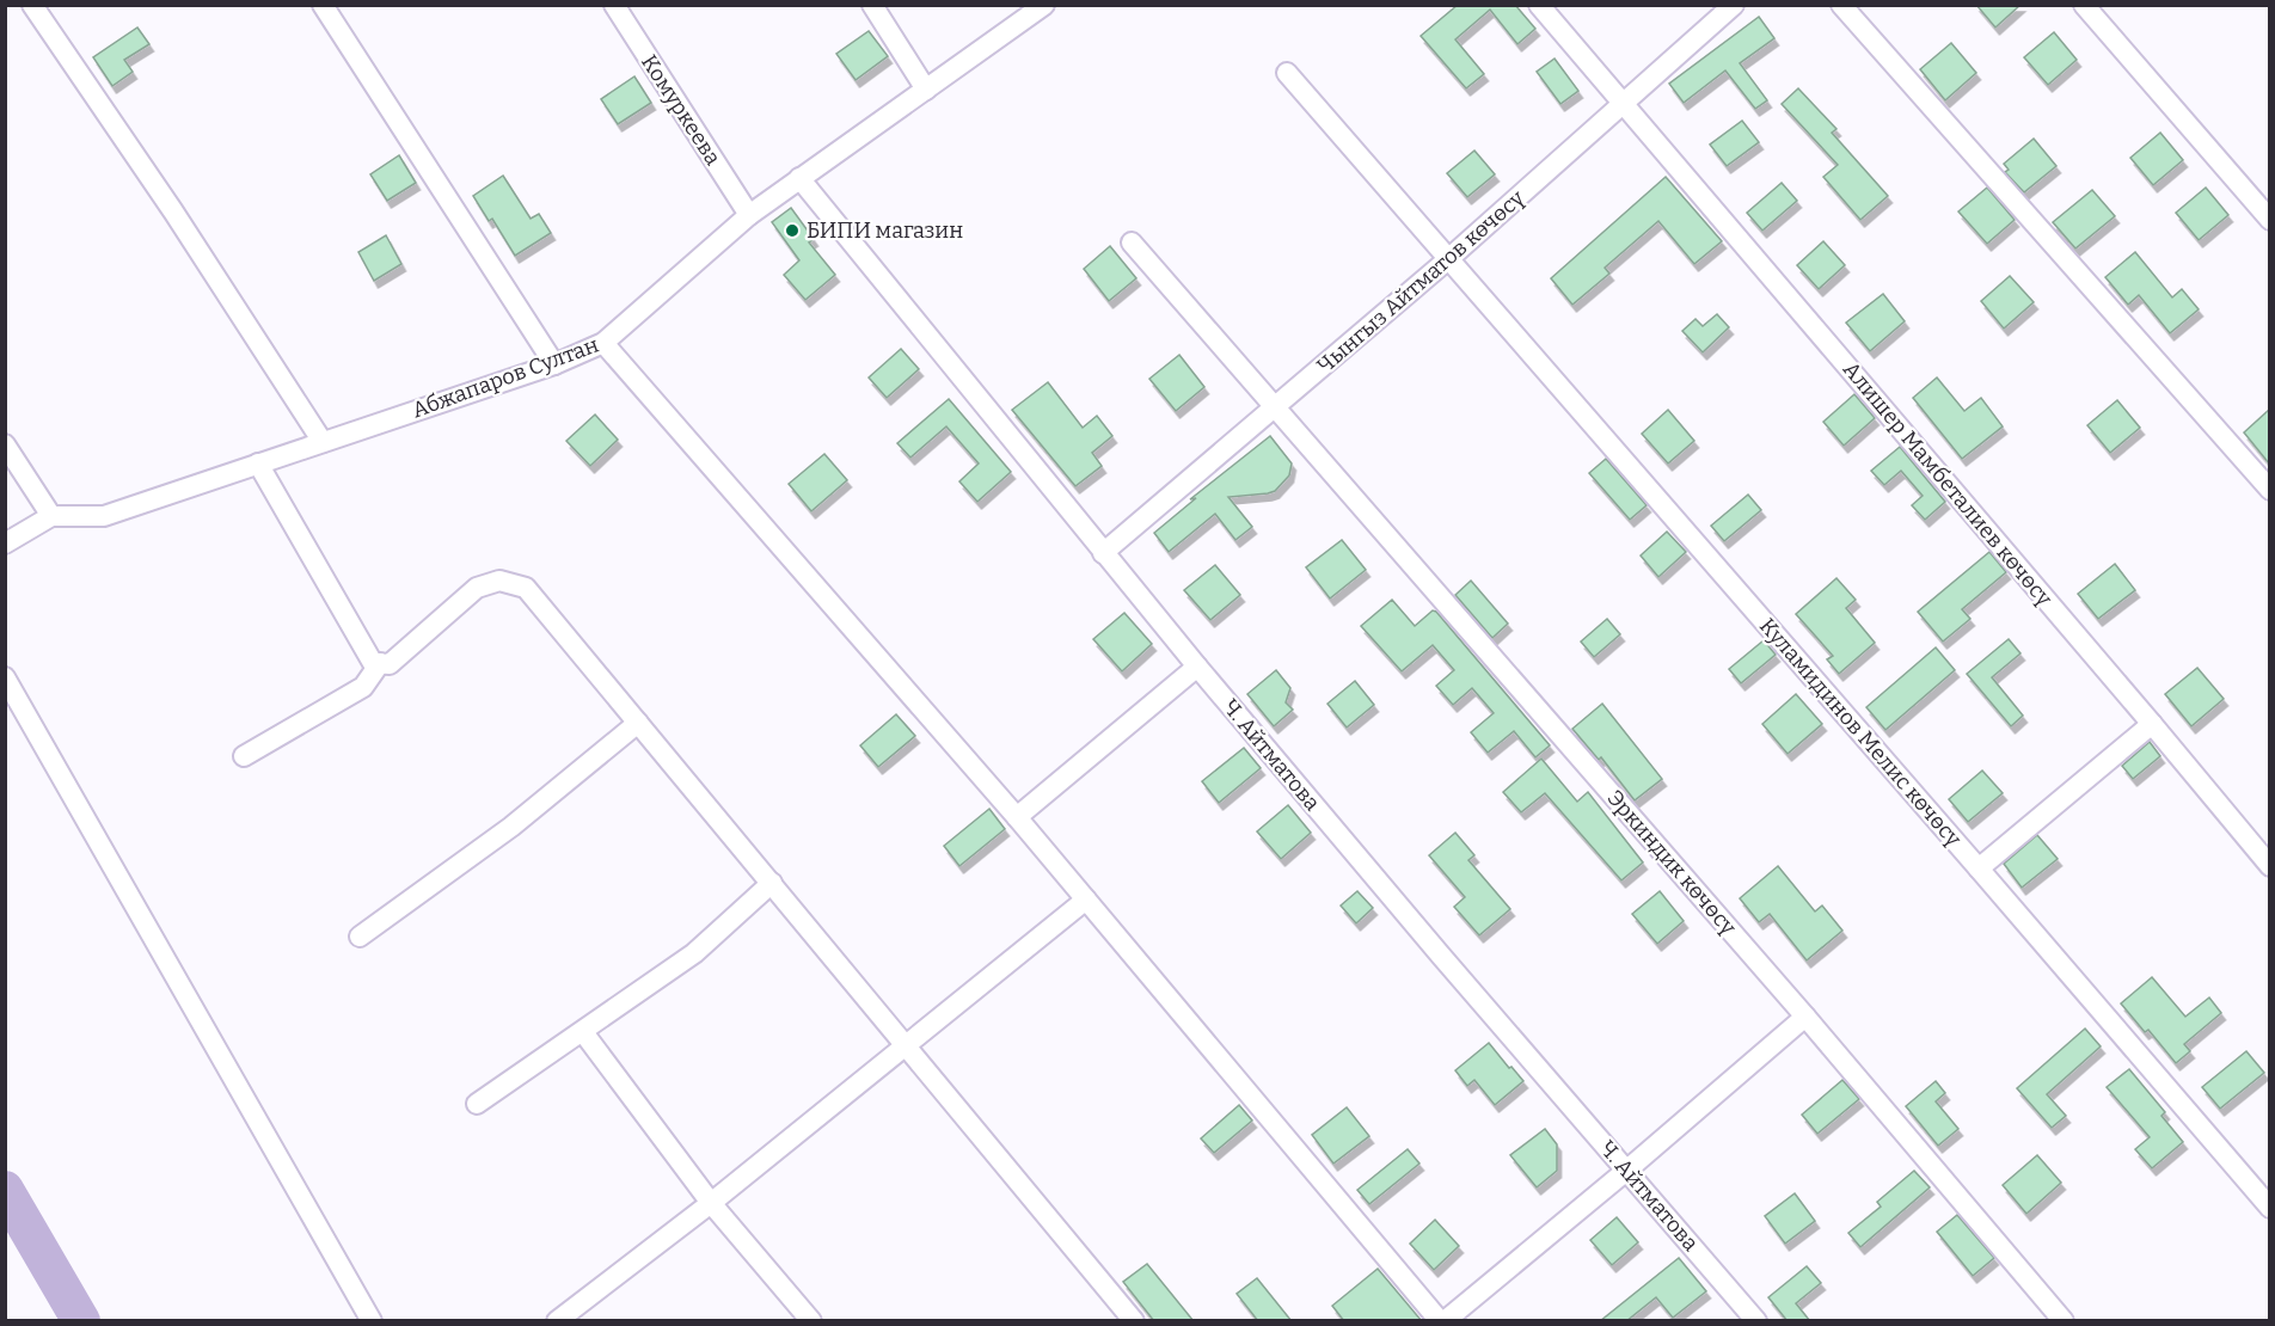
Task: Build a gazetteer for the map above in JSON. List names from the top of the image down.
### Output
{
  "streets": {
    "street": [
      "Комуркеева",
      "Чынгыз Айтматов көчөсү",
      "Абжапаров Султан",
      "Алишер Мамбеталиев көчөсү",
      "Куламидинов Мелис көчөсү",
      "Ч. Айтматова",
      "Эркиндик көчөсү"
    ]
  },
  "crossings": [
    ["Комуркеева", "Абжапаров Султан"],
    ["Чынгыз Айтматов көчөсү", "Алишер Мамбеталиев көчөсү"],
    ["Чынгыз Айтматов көчөсү", "Куламидинов Мелис көчөсү"],
    ["Чынгыз Айтматов көчөсү", "Ч. Айтматова"],
    ["Чынгыз Айтматов көчөсү", "Эркиндик көчөсү"],
    ["Абжапаров Султан", "Ч. Айтматова"]
  ],
  "places": ["БИПИ магазин"]
}
